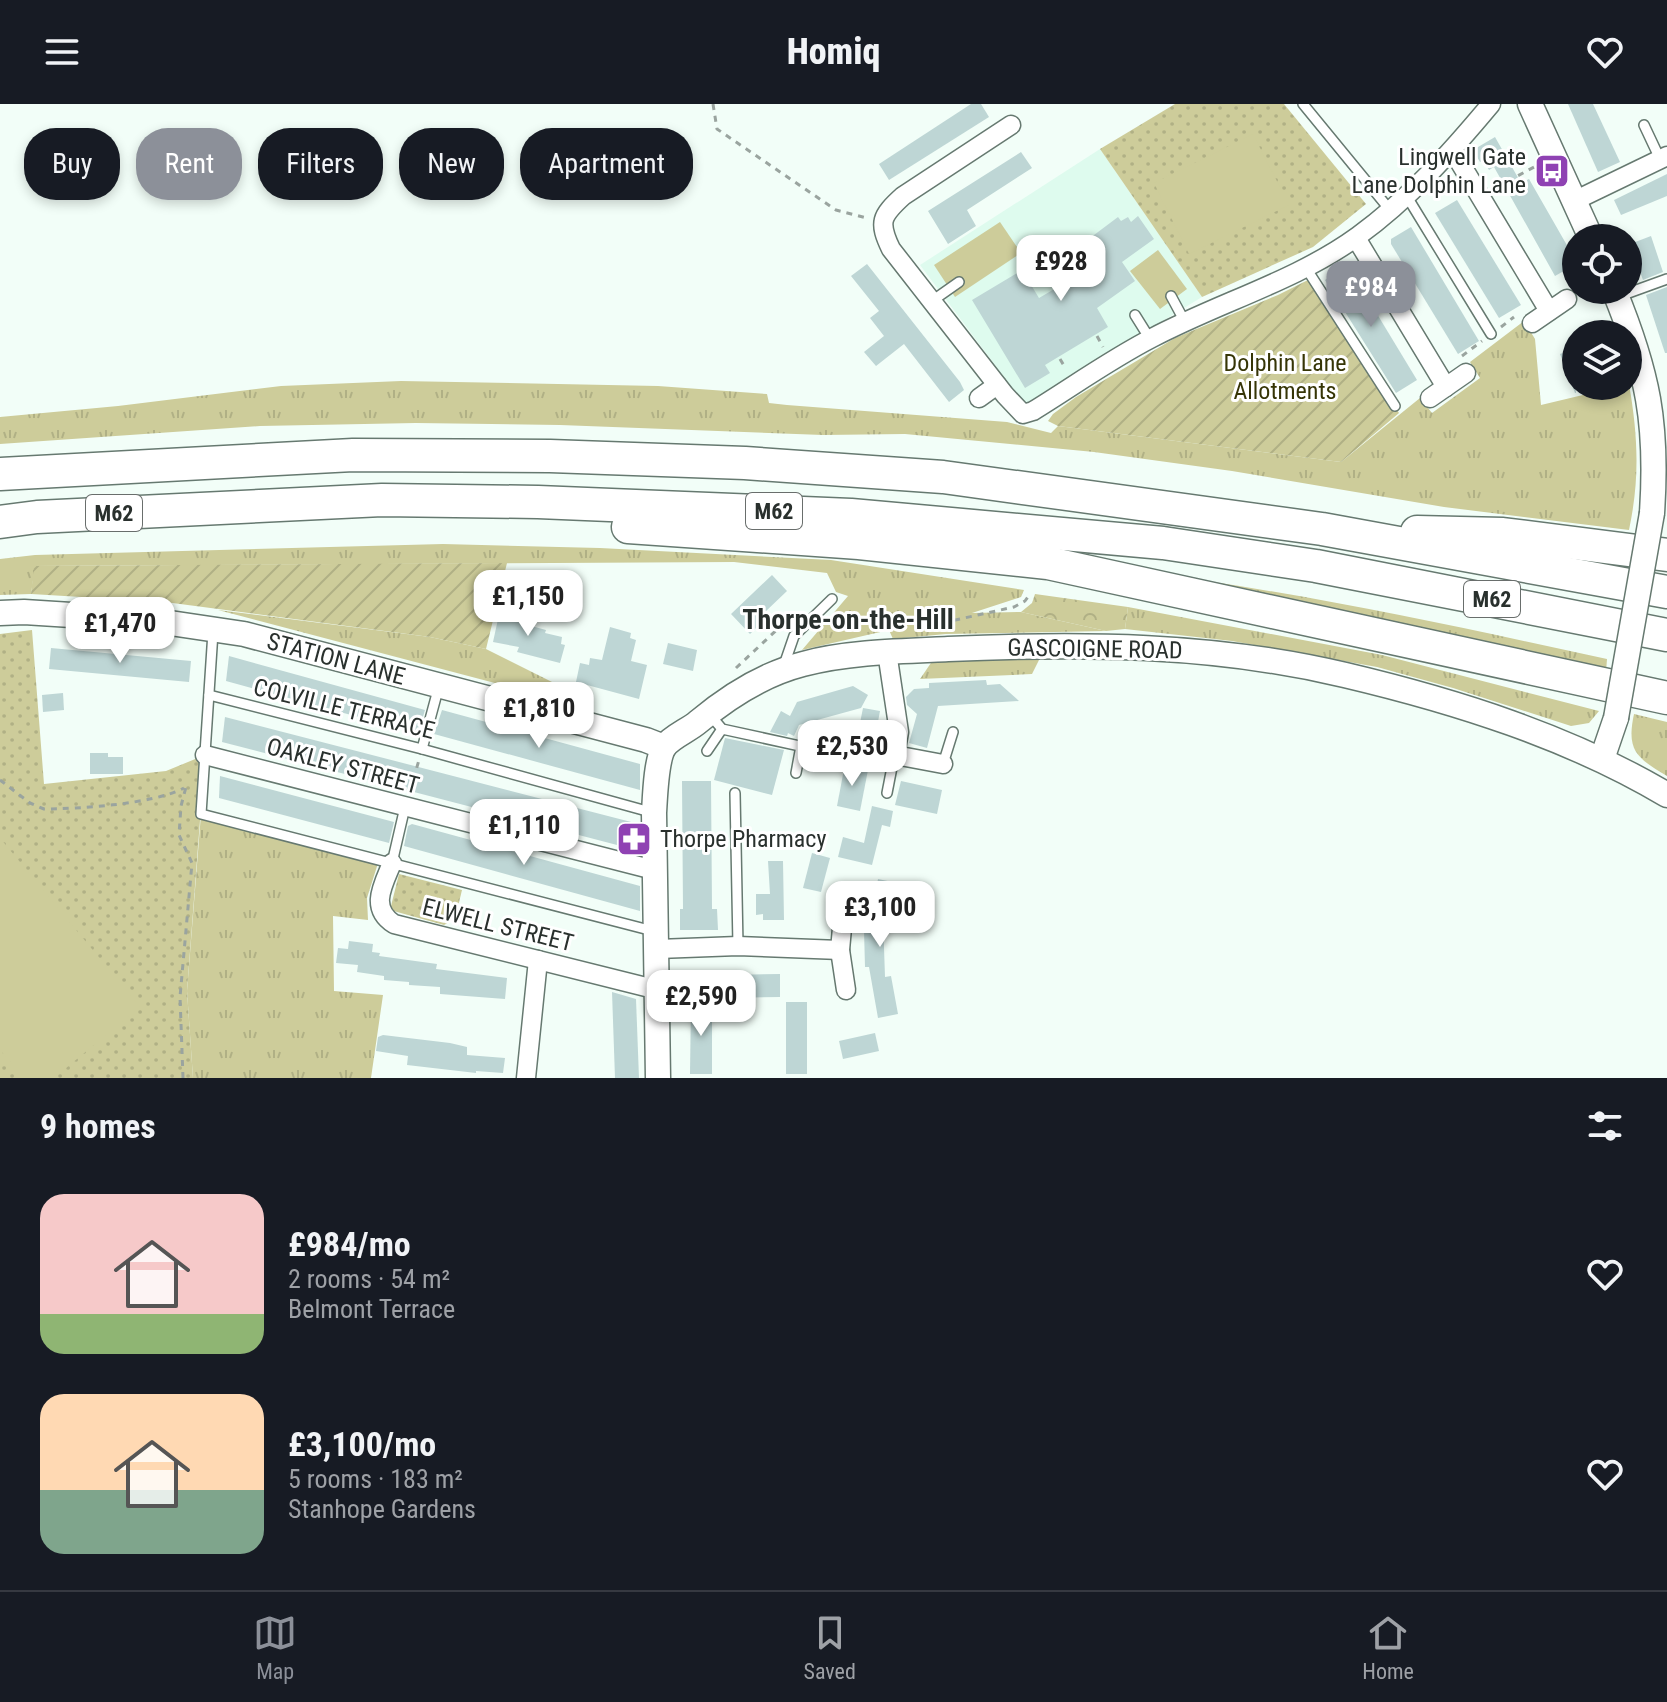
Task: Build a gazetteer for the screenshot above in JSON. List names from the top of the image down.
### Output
{
  "streets": {
    "highway": ["M62"],
    "street": [
      "GASCOIGNE ROAD",
      "STATION LANE",
      "OAKLEY STREET",
      "ELWELL STREET"
    ],
    "lane": ["COLVILLE TERRACE"]
  },
  "crossings": [
    ["GASCOIGNE ROAD", "STATION LANE"]
  ],
  "districts": ["Thorpe-on-the-Hill"],
  "parks": ["Dolphin Lane Allotments"],
  "places": {
    "bus stop": ["Lingwell Gate Lane Dolphin Lane"],
    "pharmacy": ["Thorpe Pharmacy"]
  },
  "page": {
    "header": "Homiq",
    "chip": [
      "Buy",
      "Rent",
      "Filters",
      "New",
      "Apartment"
    ],
    "price": [
      "£928",
      "£984",
      "£1,150",
      "£1,470",
      "£1,810",
      "£2,530",
      "£1,110",
      "£3,100",
      "£2,590"
    ],
    "heading": "9 homes",
    "list": [
      {
        "name": "£984/mo",
        "note": "2 rooms · 54 m² · Belmont Terrace"
      },
      {
        "name": "£3,100/mo",
        "note": "5 rooms · 183 m² · Stanhope Gardens"
      }
    ],
    "tabs": ["Map", "Saved", "Home"]
  }
}
